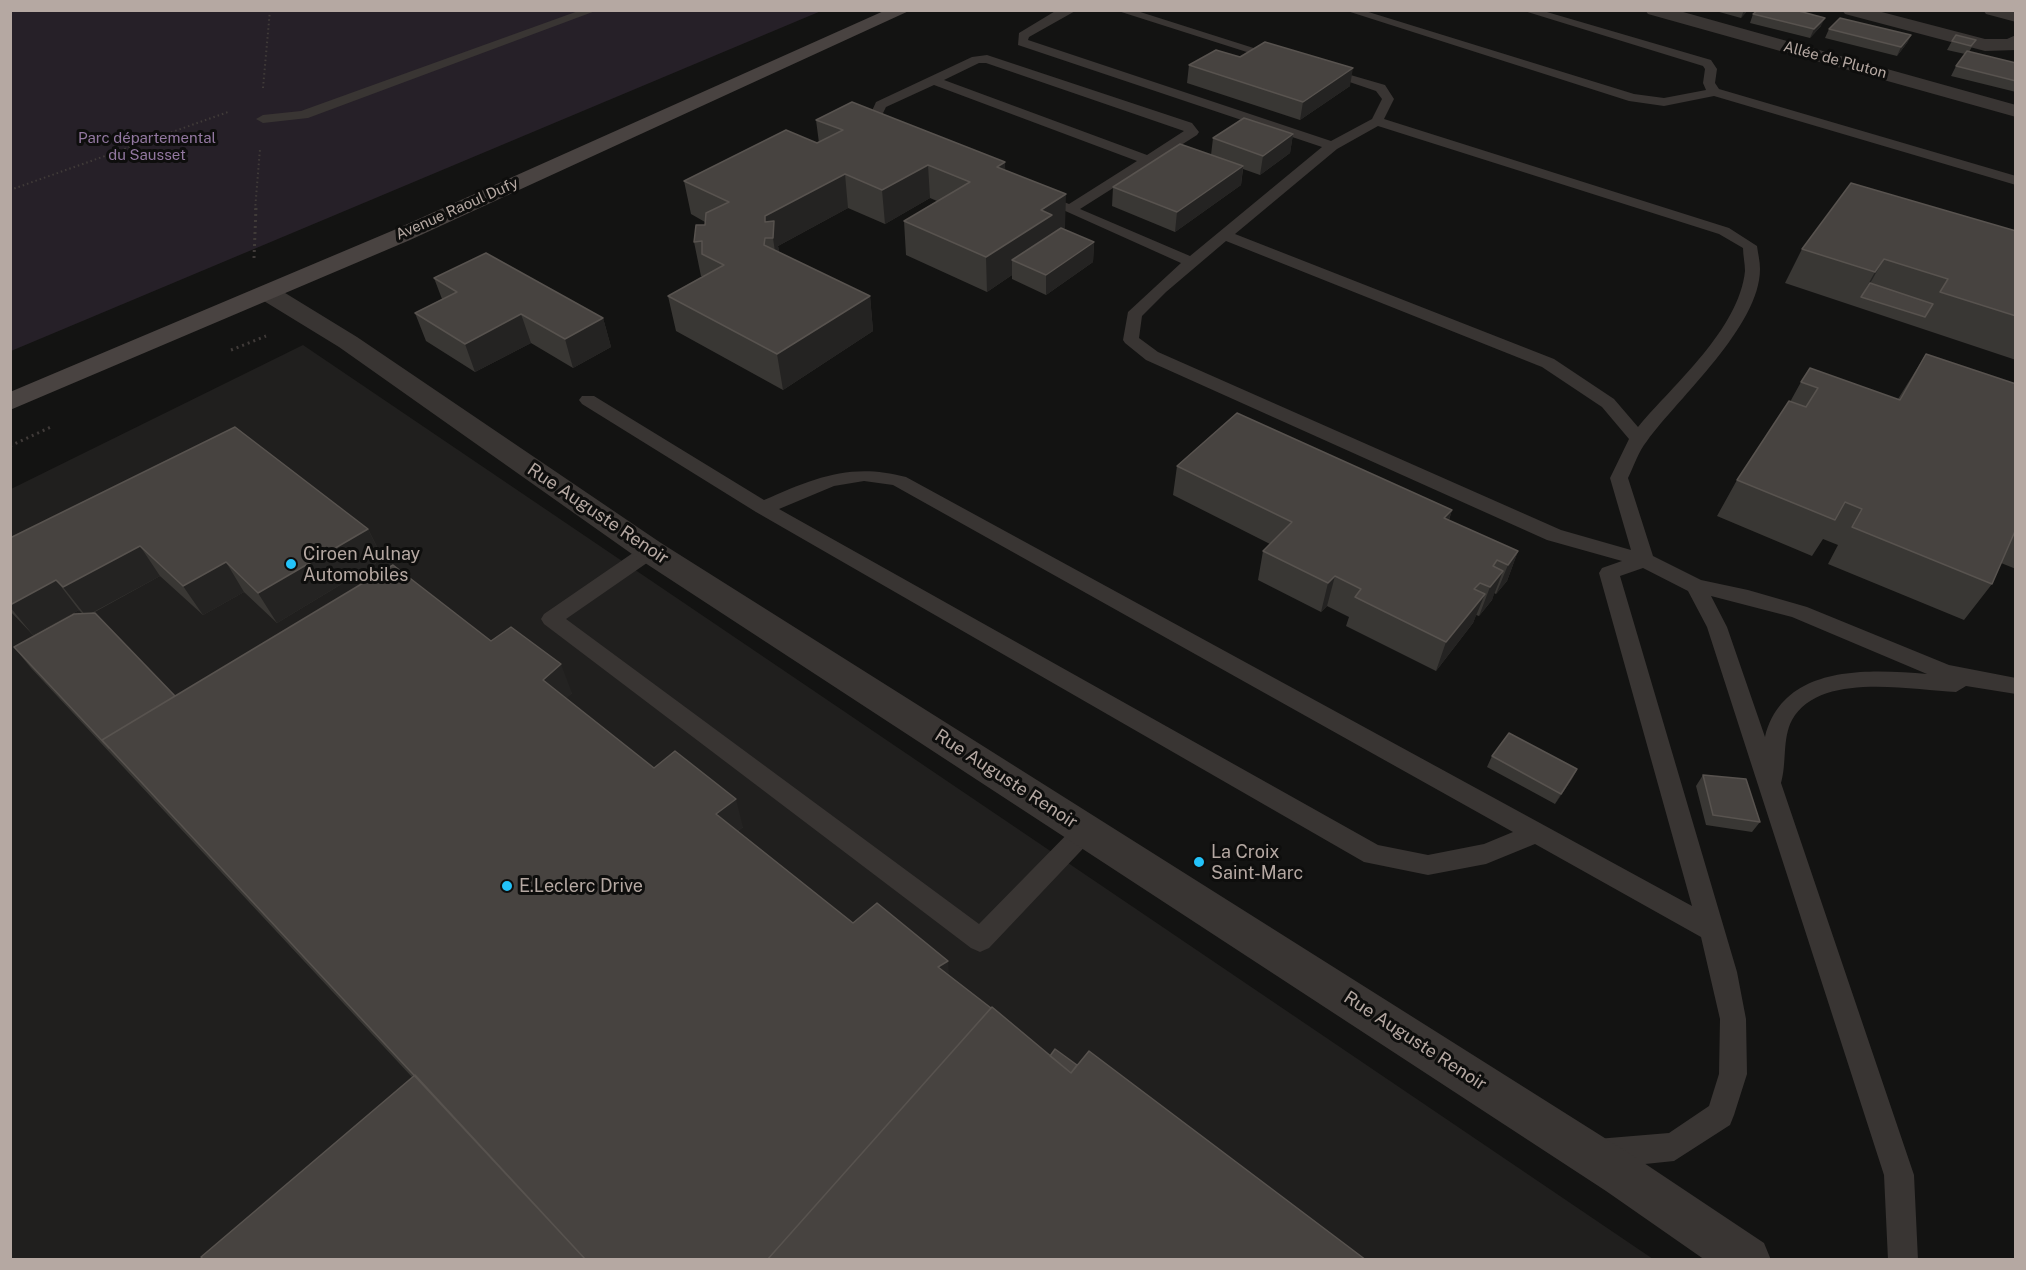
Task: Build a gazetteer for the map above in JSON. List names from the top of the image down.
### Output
{
  "streets": {
    "main road": ["Avenue Raoul Dufy"],
    "street": ["Allée de Pluton", "Rue Auguste Renoir"]
  },
  "crossings": [
    ["Avenue Raoul Dufy", "Rue Auguste Renoir"]
  ],
  "parks": ["Parc départemental du Sausset"],
  "places": ["Ciroen Aulnay Automobiles", "La Croix Saint-Marc", "E.Leclerc Drive"]
}
